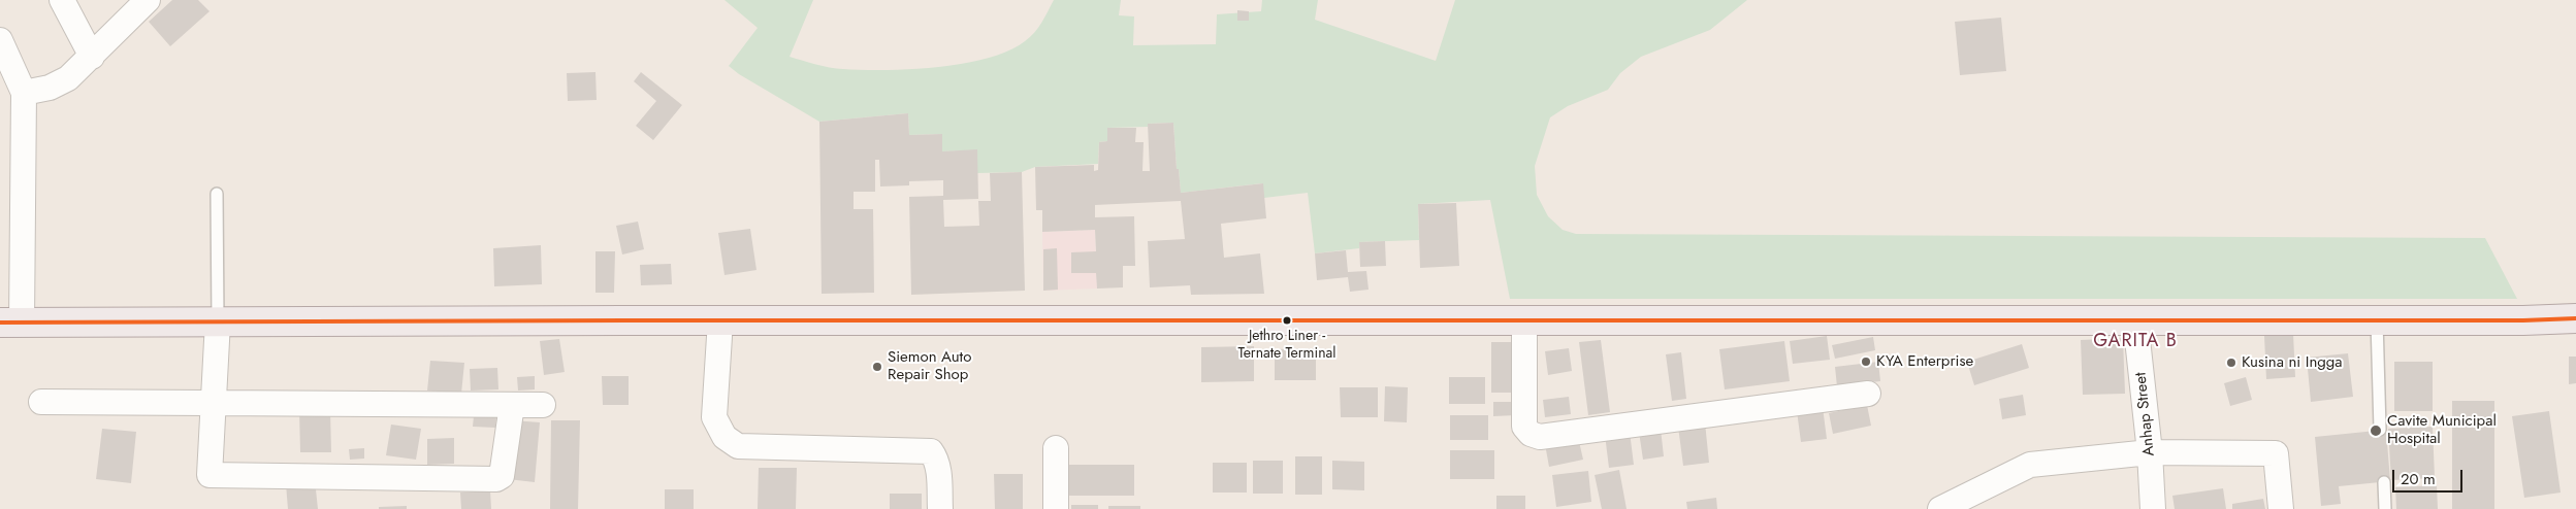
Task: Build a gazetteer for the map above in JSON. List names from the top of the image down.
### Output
{
  "streets": {
    "street": ["Anhap Street"]
  },
  "districts": ["GARITA B"],
  "places": [
    "Jethro Liner - Ternate Terminal",
    "KYA Enterprise",
    "Kusina ni Ingga",
    "Siemon Auto Repair Shop",
    "Cavite Municipal Hospital"
  ],
  "scale_bar": "20 m"
}
